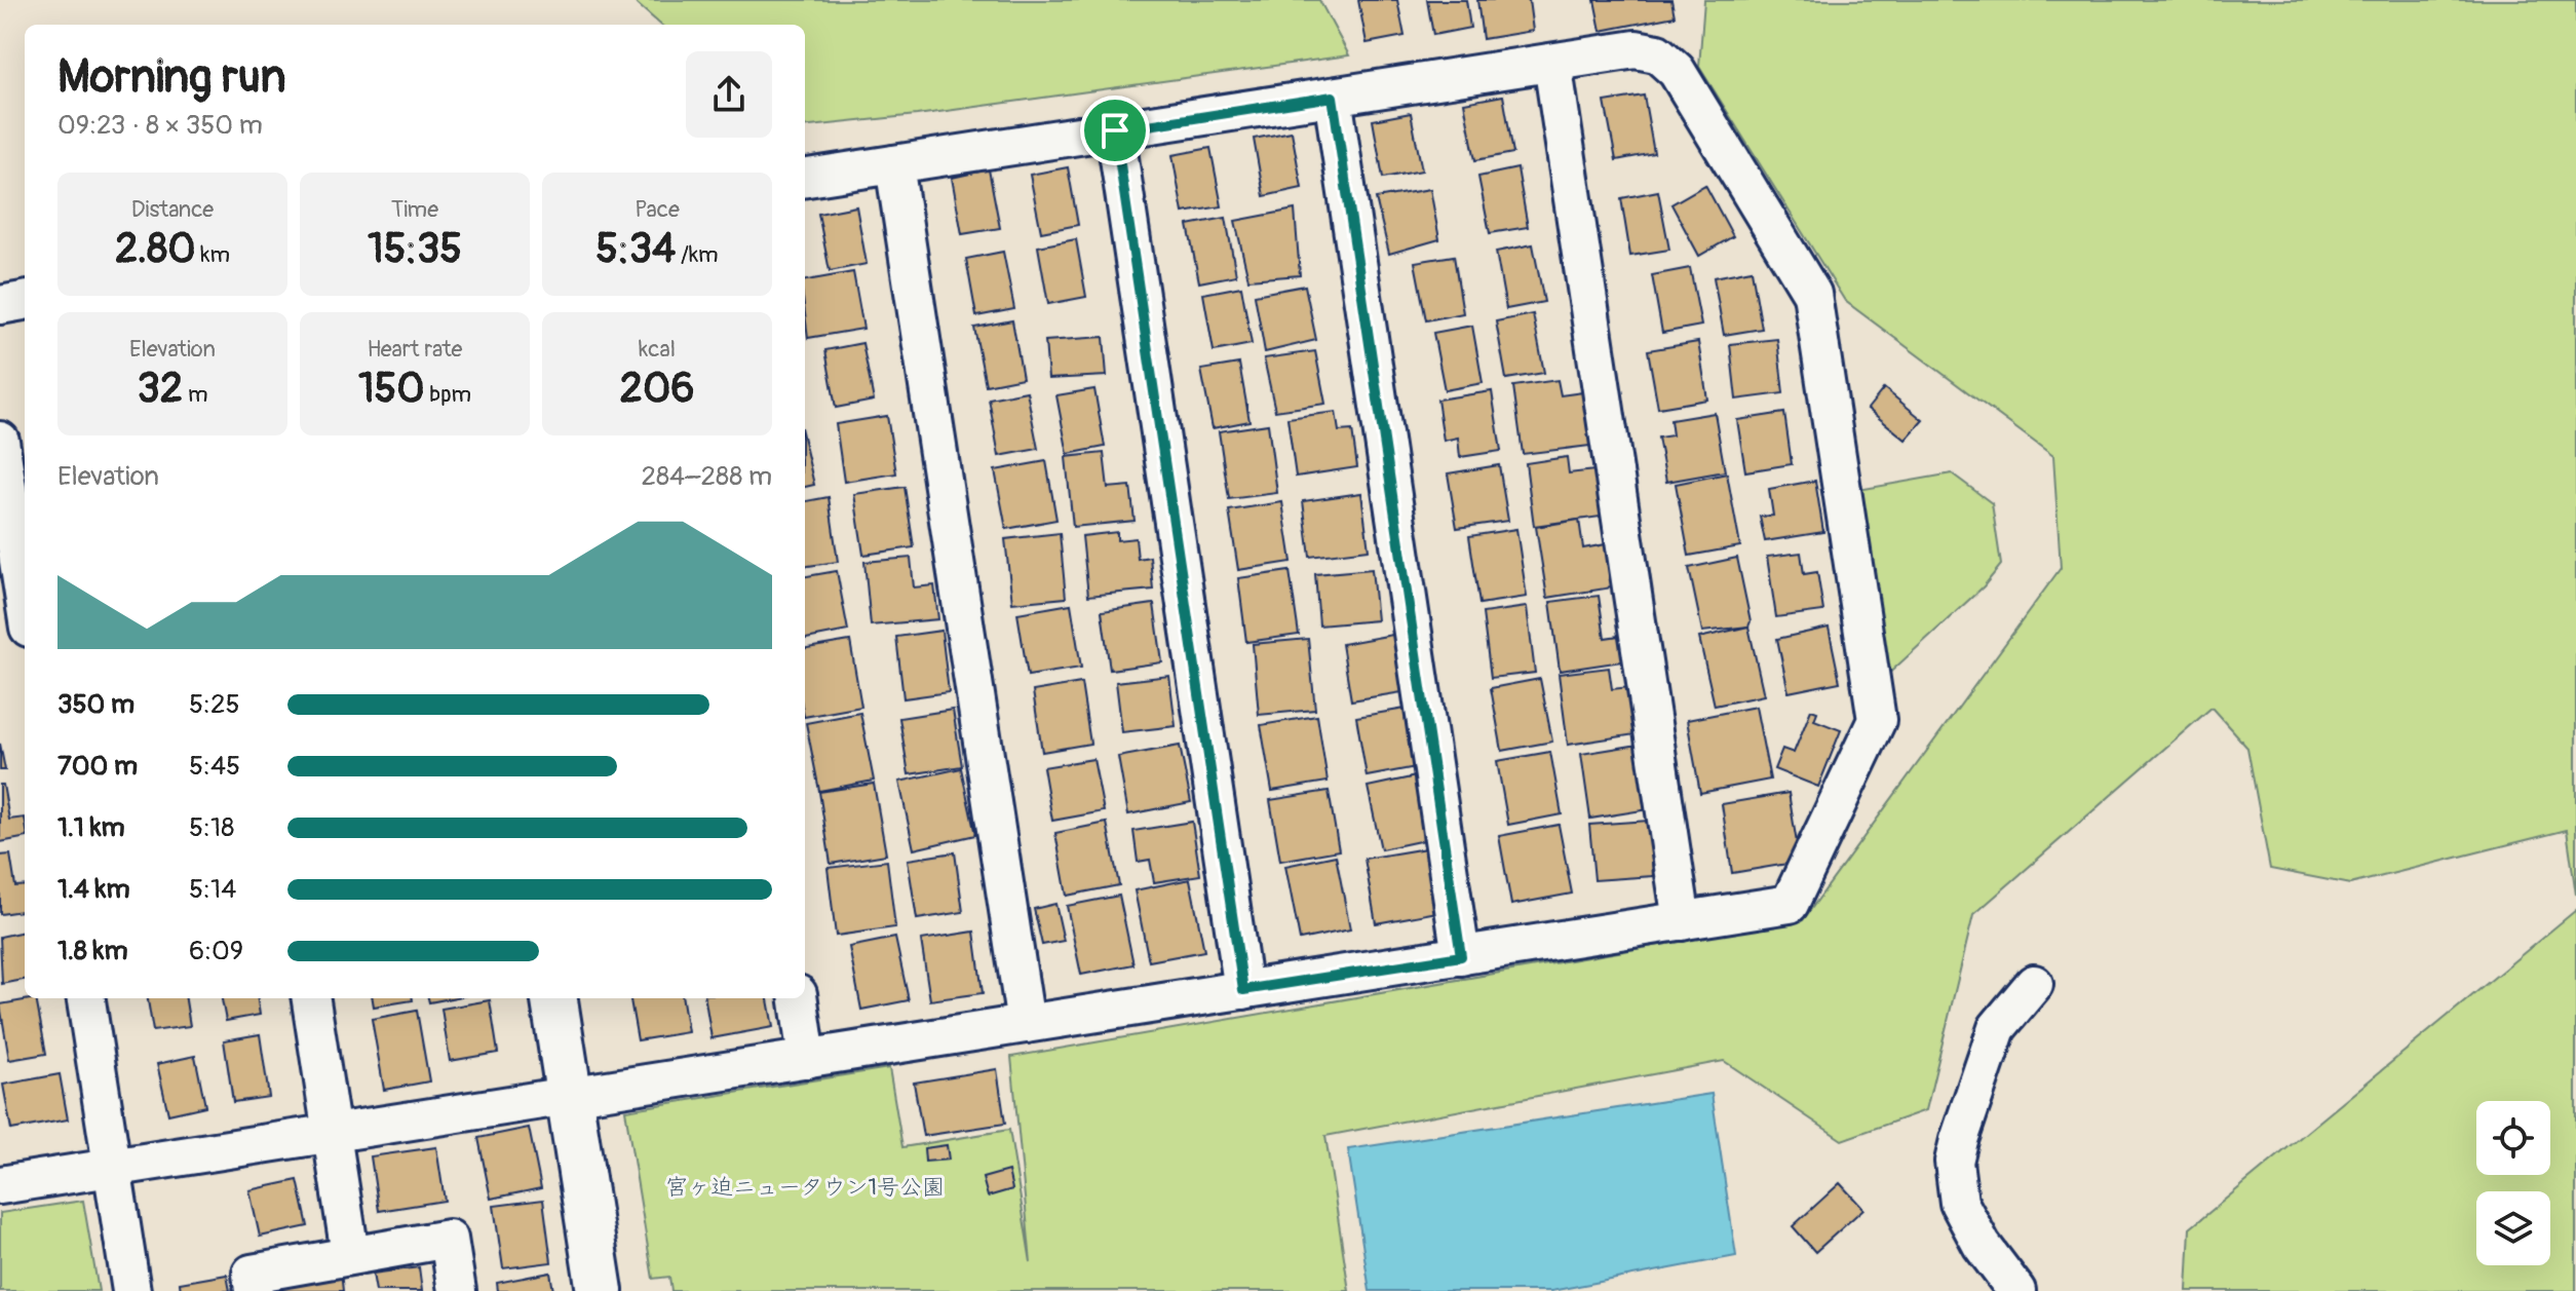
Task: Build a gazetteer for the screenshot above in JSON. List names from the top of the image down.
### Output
{
  "parks": ["宮ヶ迫ニュータウン1号公園"],
  "page": {
    "heading": ["Morning run", "09:23 · 8 × 350 m"],
    "stats": [
      ["Distance", "2.80 km"],
      ["Time", "15:35"],
      ["Pace", "5:34 /km"],
      ["Elevation", "32 m"],
      ["Heart rate", "150 bpm"],
      ["kcal", "206"]
    ],
    "chart": ["Elevation", "284–288 m"],
    "list": [
      {
        "name": "350 m",
        "note": "5:25"
      },
      {
        "name": "700 m",
        "note": "5:45"
      },
      {
        "name": "1.1 km",
        "note": "5:18"
      },
      {
        "name": "1.4 km",
        "note": "5:14"
      },
      {
        "name": "1.8 km",
        "note": "6:09"
      }
    ]
  }
}
